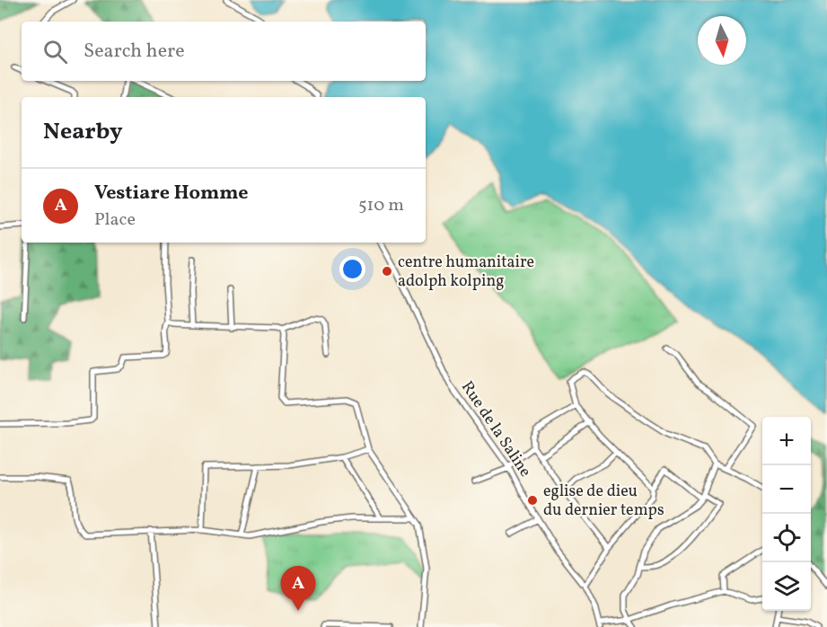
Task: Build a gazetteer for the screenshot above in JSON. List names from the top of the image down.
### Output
{
  "streets": {
    "street": ["Rue de la Saline"]
  },
  "places": ["centre humanitaire adolph kolping", "eglise de dieu du dernier temps"],
  "north": "bottom",
  "page": {
    "search": "Search here",
    "heading": "Nearby",
    "list": [
      {
        "mark": "A",
        "name": "Vestiare Homme",
        "note": "Place",
        "value": "510 m"
      }
    ],
    "map_buttons": ["+", "−"],
    "pins": "A"
  }
}
